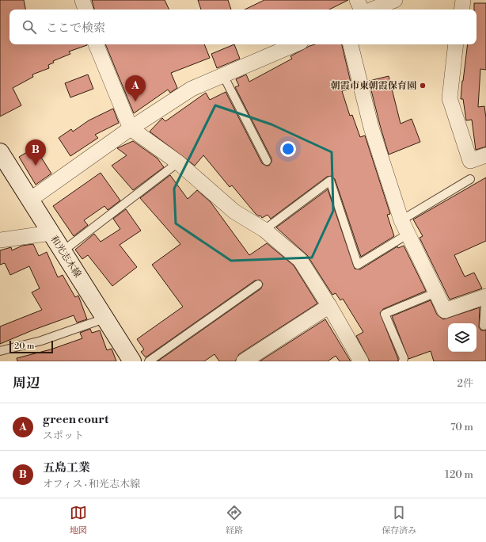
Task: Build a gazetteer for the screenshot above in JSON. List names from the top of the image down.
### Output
{
  "streets": {
    "main road": ["和光志木線"]
  },
  "places": ["朝霞市東朝霞保育園"],
  "scale_bar": "20 m",
  "page": {
    "search": "ここで検索",
    "pins": ["A", "B"],
    "scale": "20 m",
    "heading": ["周辺", "2件"],
    "list": [
      {
        "mark": "A",
        "name": "green court",
        "note": "スポット",
        "value": "70 m"
      },
      {
        "mark": "B",
        "name": "五島工業",
        "note": "オフィス · 和光志木線",
        "value": "120 m"
      }
    ],
    "nav": ["地図", "経路", "保存済み"]
  }
}
